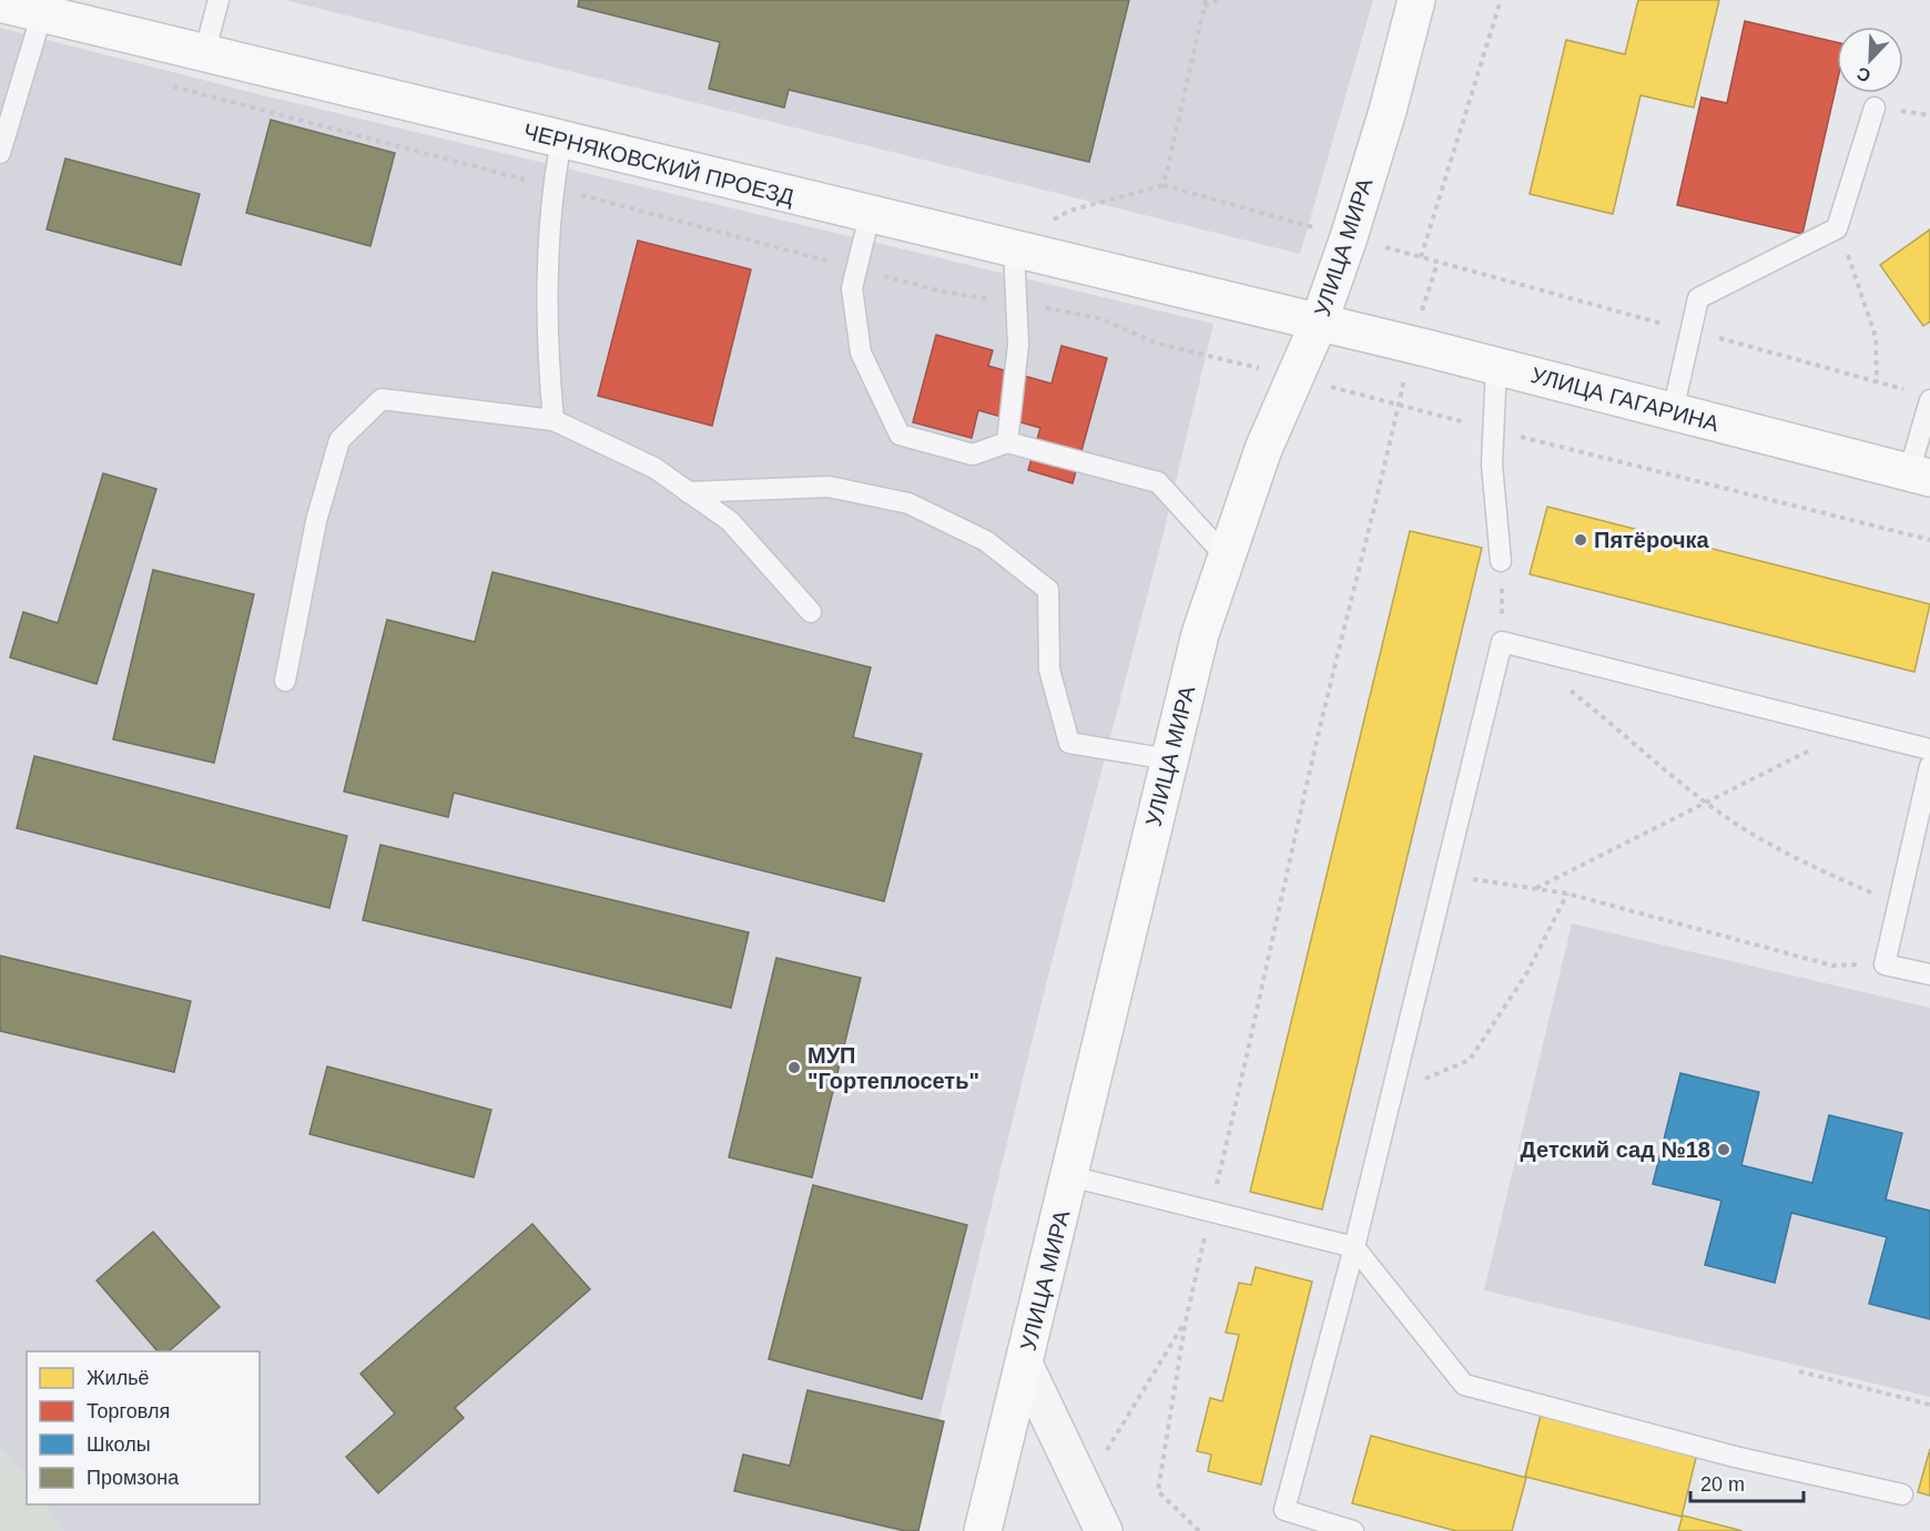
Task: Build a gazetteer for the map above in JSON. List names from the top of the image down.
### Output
{
  "streets": {
    "main road": ["ЧЕРНЯКОВСКИЙ ПРОЕЗД", "УЛИЦА МИРА", "УЛИЦА ГАГАРИНА"]
  },
  "crossings": [
    ["ЧЕРНЯКОВСКИЙ ПРОЕЗД", "УЛИЦА МИРА"],
    ["ЧЕРНЯКОВСКИЙ ПРОЕЗД", "УЛИЦА ГАГАРИНА"],
    ["УЛИЦА МИРА", "УЛИЦА ГАГАРИНА"]
  ],
  "places": ["Пятёрочка", "МУП \"Гортеплосеть\"", "Детский сад №18"],
  "legend": [
    "Жильё",
    "Торговля",
    "Школы",
    "Промзона"
  ],
  "scale_bar": "20 m",
  "north": "bottom left"
}
